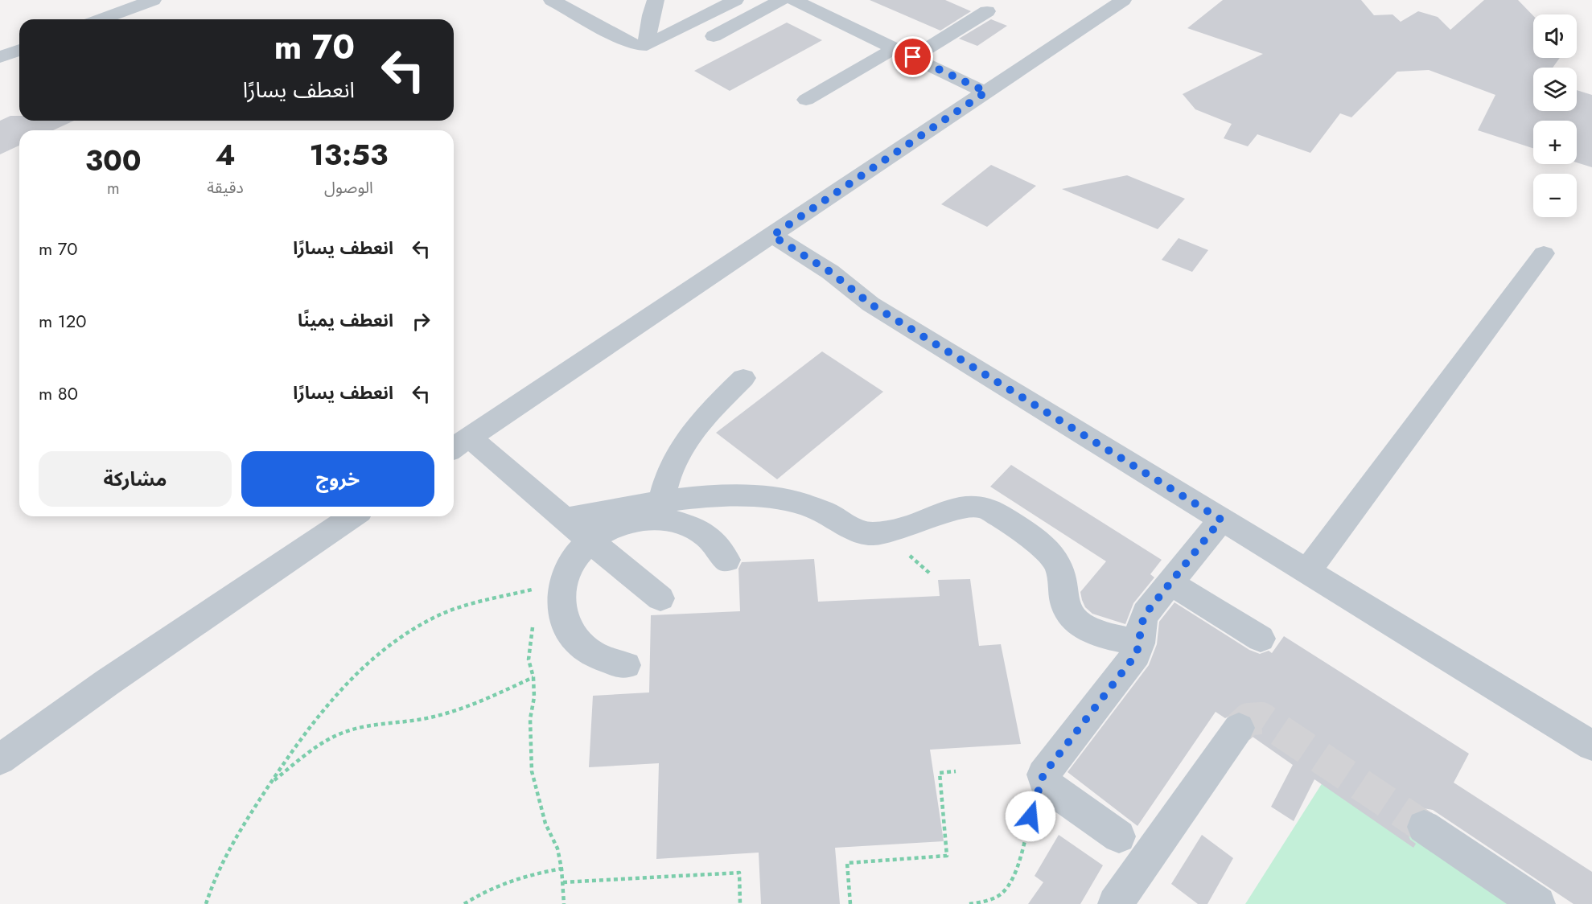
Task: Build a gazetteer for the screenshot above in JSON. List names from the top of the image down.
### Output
{
  "page": {
    "map_buttons": ["+", "−"],
    "turn": ["70 m", "انعطف يسارًا"],
    "eta": [
      "13:53",
      "الوصول",
      "4",
      "دقيقة",
      "300",
      "m"
    ],
    "list": [
      {
        "name": "انعطف يسارًا",
        "value": "70 m"
      },
      {
        "name": "انعطف يمينًا",
        "value": "120 m"
      },
      {
        "name": "انعطف يسارًا",
        "value": "80 m"
      }
    ],
    "buttons": ["خروج", "مشاركة"]
  }
}
